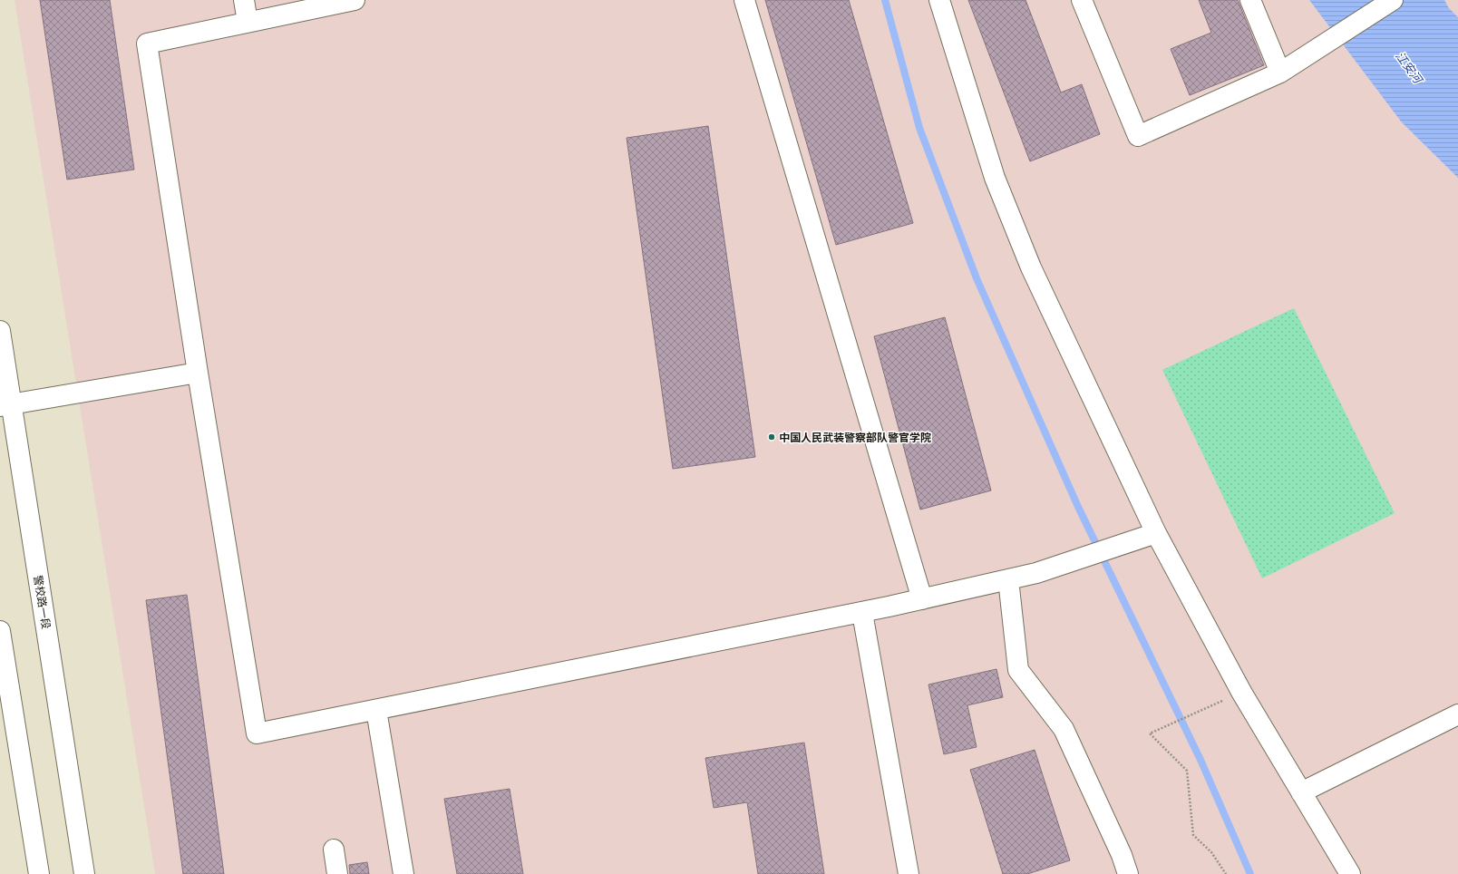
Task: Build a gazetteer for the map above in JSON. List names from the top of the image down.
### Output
{
  "streets": {
    "street": ["警校路一段"]
  },
  "water": ["江安河"],
  "places": ["中国人民武装警察部队警官学院"]
}
